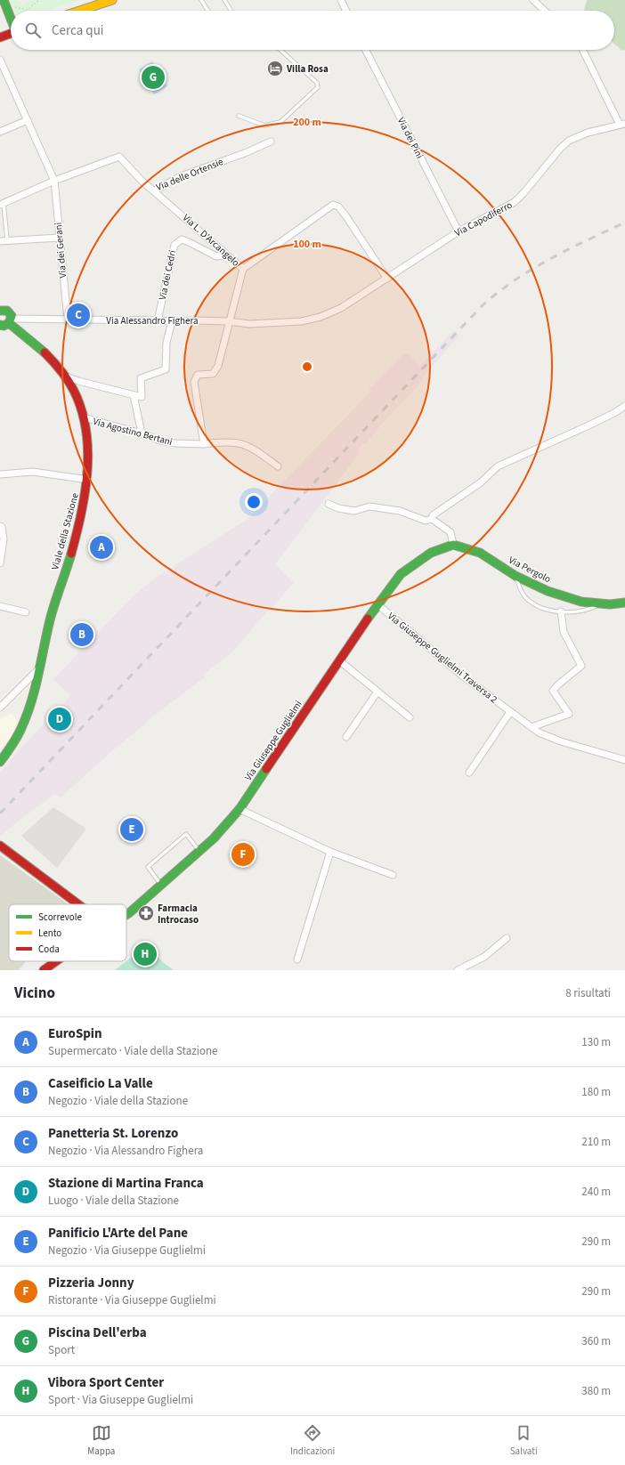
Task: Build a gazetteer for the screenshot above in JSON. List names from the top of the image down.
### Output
{
  "streets": {
    "main road": ["Viale della Stazione", "Via Pergolo", "Via Giuseppe Guglielmi"],
    "street": [
      "Via dei Pini",
      "Via delle Ortensie",
      "Via Capodiferro",
      "Via L. D'Arcangelo",
      "Via dei Gerani",
      "Via dei Cedri",
      "Via Alessandro Fighera",
      "Via Agostino Bertani",
      "Via Giuseppe Guglielmi Traversa 2"
    ]
  },
  "crossings": [
    ["Via dei Pini", "Via Capodiferro"],
    ["Via delle Ortensie", "Via L. D'Arcangelo"],
    ["Via delle Ortensie", "Via dei Gerani"],
    ["Via Capodiferro", "Via L. D'Arcangelo"],
    ["Via Capodiferro", "Via Alessandro Fighera"],
    ["Via L. D'Arcangelo", "Via dei Cedri"],
    ["Via L. D'Arcangelo", "Via Alessandro Fighera"],
    ["Via dei Gerani", "Via Alessandro Fighera"],
    ["Via dei Cedri", "Via Alessandro Fighera"],
    ["Via Alessandro Fighera", "Viale della Stazione"],
    ["Via Agostino Bertani", "Viale della Stazione"],
    ["Via Pergolo", "Via Giuseppe Guglielmi"],
    ["Via Giuseppe Guglielmi Traversa 2", "Via Giuseppe Guglielmi"]
  ],
  "places": {
    "hotel": ["Villa Rosa"],
    "pharmacy": ["Farmacia Introcaso"]
  },
  "legend": ["Scorrevole", "Lento", "Coda"],
  "page": {
    "search": "Cerca qui",
    "pins": [
      "G",
      "C",
      "A",
      "B",
      "D",
      "E",
      "F",
      "H"
    ],
    "heading": ["Vicino", "8 risultati"],
    "list": [
      {
        "mark": "A",
        "name": "EuroSpin",
        "note": "Supermercato · Viale della Stazione",
        "value": "130 m"
      },
      {
        "mark": "B",
        "name": "Caseificio La Valle",
        "note": "Negozio · Viale della Stazione",
        "value": "180 m"
      },
      {
        "mark": "C",
        "name": "Panetteria St. Lorenzo",
        "note": "Negozio · Via Alessandro Fighera",
        "value": "210 m"
      },
      {
        "mark": "D",
        "name": "Stazione di Martina Franca",
        "note": "Luogo · Viale della Stazione",
        "value": "240 m"
      },
      {
        "mark": "E",
        "name": "Panificio L'Arte del Pane",
        "note": "Negozio · Via Giuseppe Guglielmi",
        "value": "290 m"
      },
      {
        "mark": "F",
        "name": "Pizzeria Jonny",
        "note": "Ristorante · Via Giuseppe Guglielmi",
        "value": "290 m"
      },
      {
        "mark": "G",
        "name": "Piscina Dell'erba",
        "note": "Sport",
        "value": "360 m"
      },
      {
        "mark": "H",
        "name": "Vibora Sport Center",
        "note": "Sport · Via Giuseppe Guglielmi",
        "value": "380 m"
      }
    ],
    "nav": ["Mappa", "Indicazioni", "Salvati"]
  },
  "rings": ["200 m", "100 m"]
}
